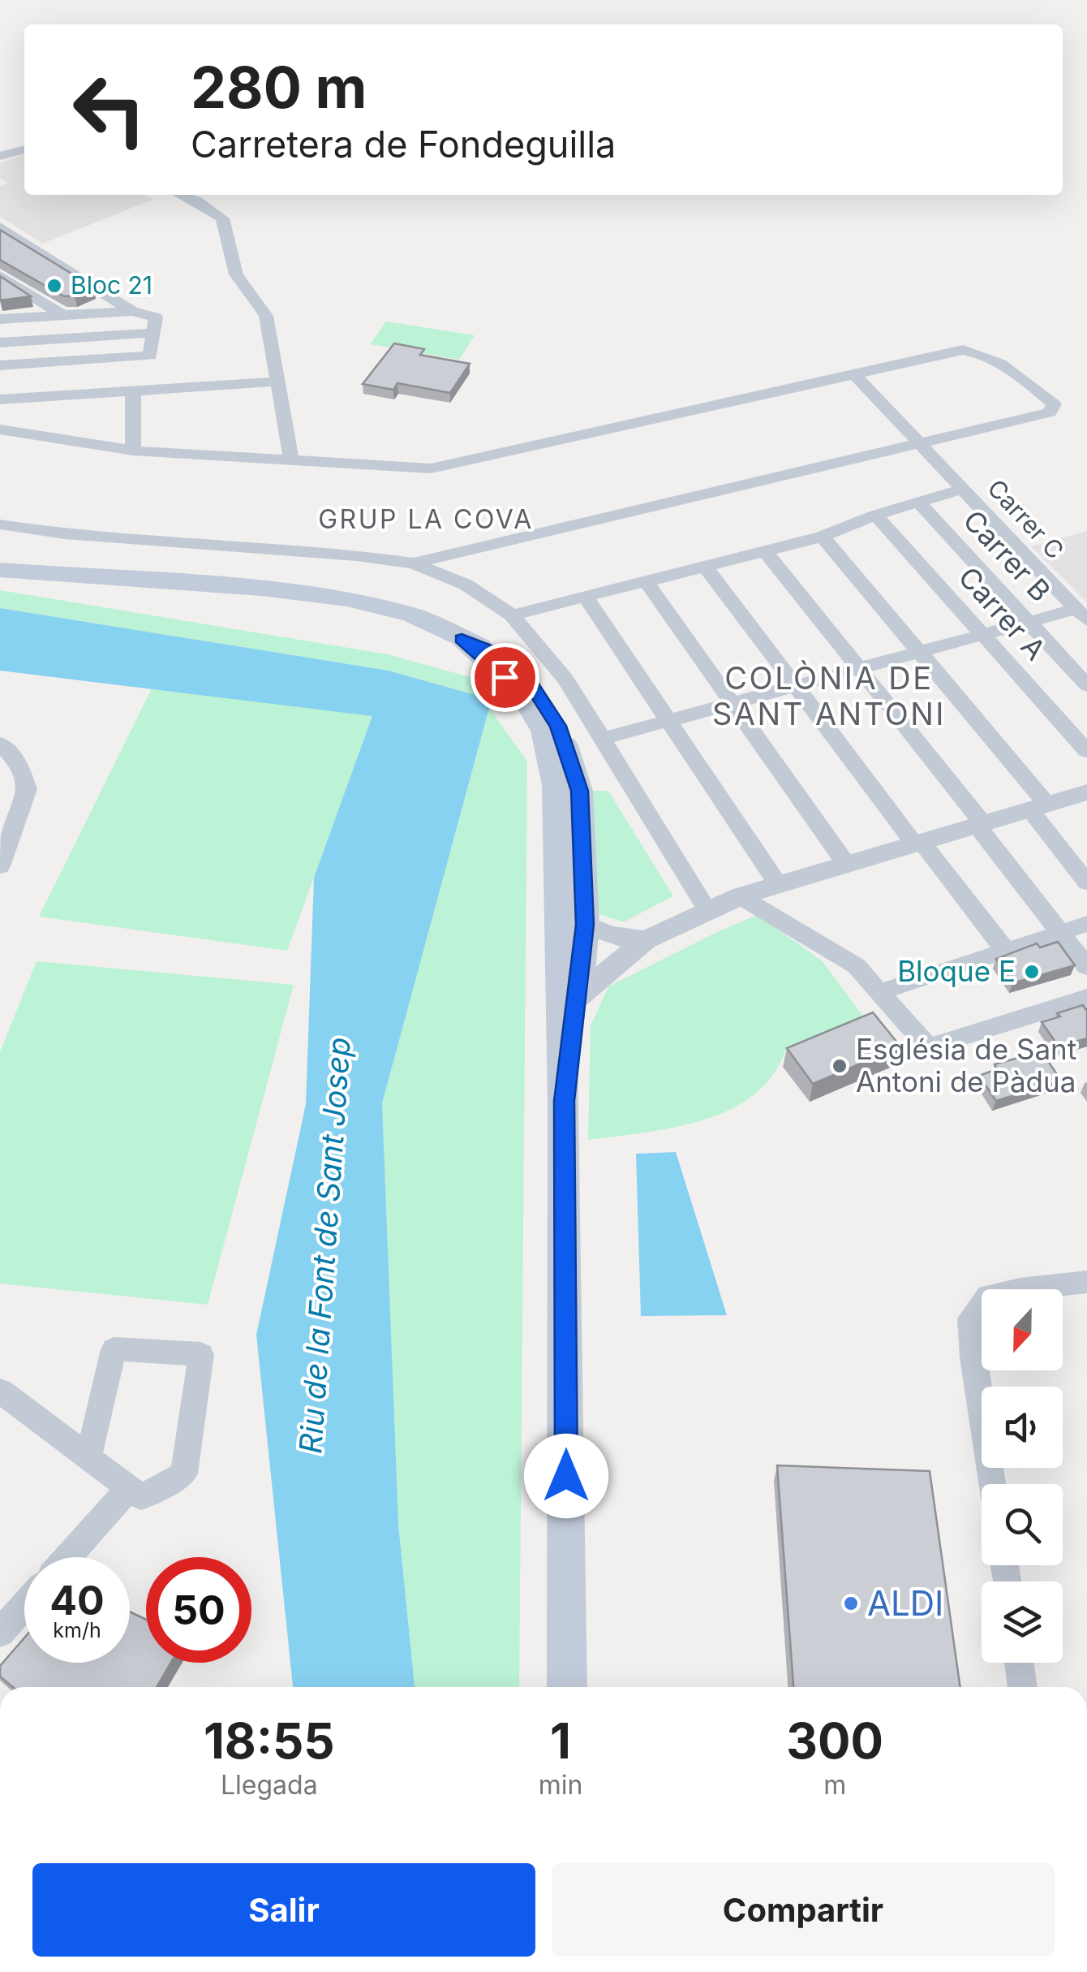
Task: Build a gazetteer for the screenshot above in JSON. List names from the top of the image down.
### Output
{
  "streets": {
    "street": ["Carrer C", "Carrer B", "Carrer A"]
  },
  "districts": ["GRUP LA COVA", "COLÒNIA DE SANT ANTONI"],
  "water": ["Riu de la Font de Sant Josep"],
  "places": [
    "Bloc 21",
    "Bloque E",
    "Església de Sant Antoni de Pàdua",
    "ALDI"
  ],
  "north": "bottom",
  "page": {
    "turn": ["280 m", "Carretera de Fondeguilla"],
    "speed": "40 km/h",
    "limit": "50",
    "eta": [
      "18:55",
      "Llegada",
      "1",
      "min",
      "300",
      "m"
    ],
    "buttons": ["Salir", "Compartir"]
  }
}
